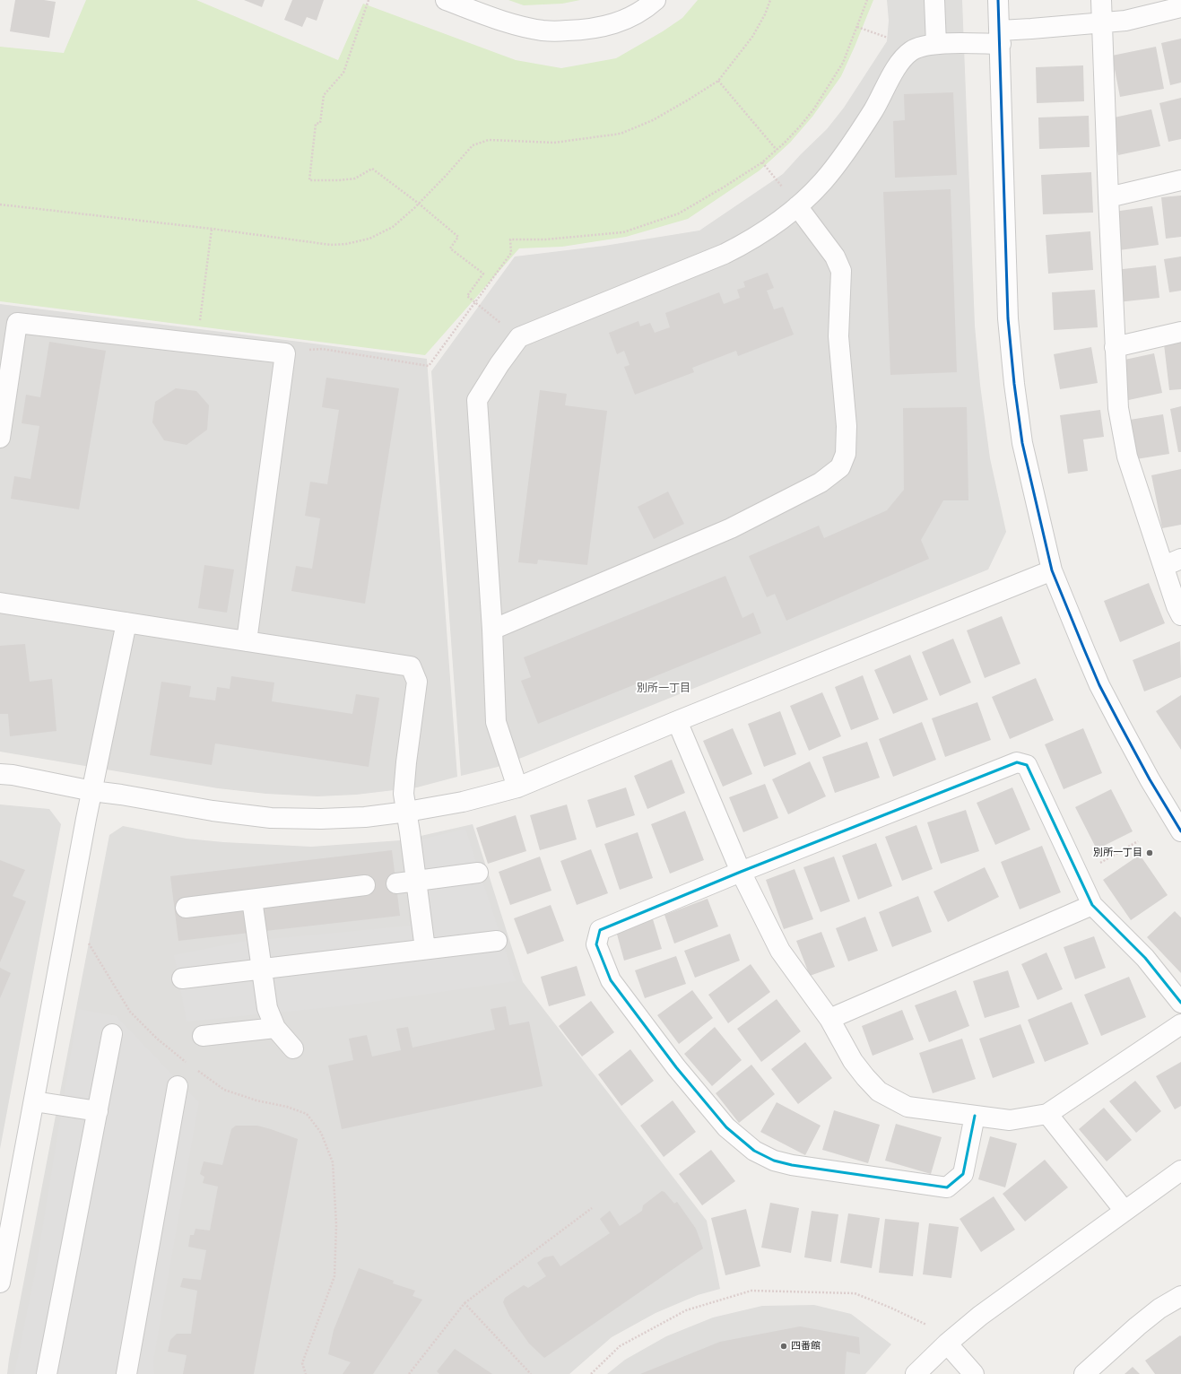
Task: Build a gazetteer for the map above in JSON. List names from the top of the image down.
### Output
{
  "districts": ["別所一丁目"],
  "places": ["別所一丁目", "四番館"]
}
